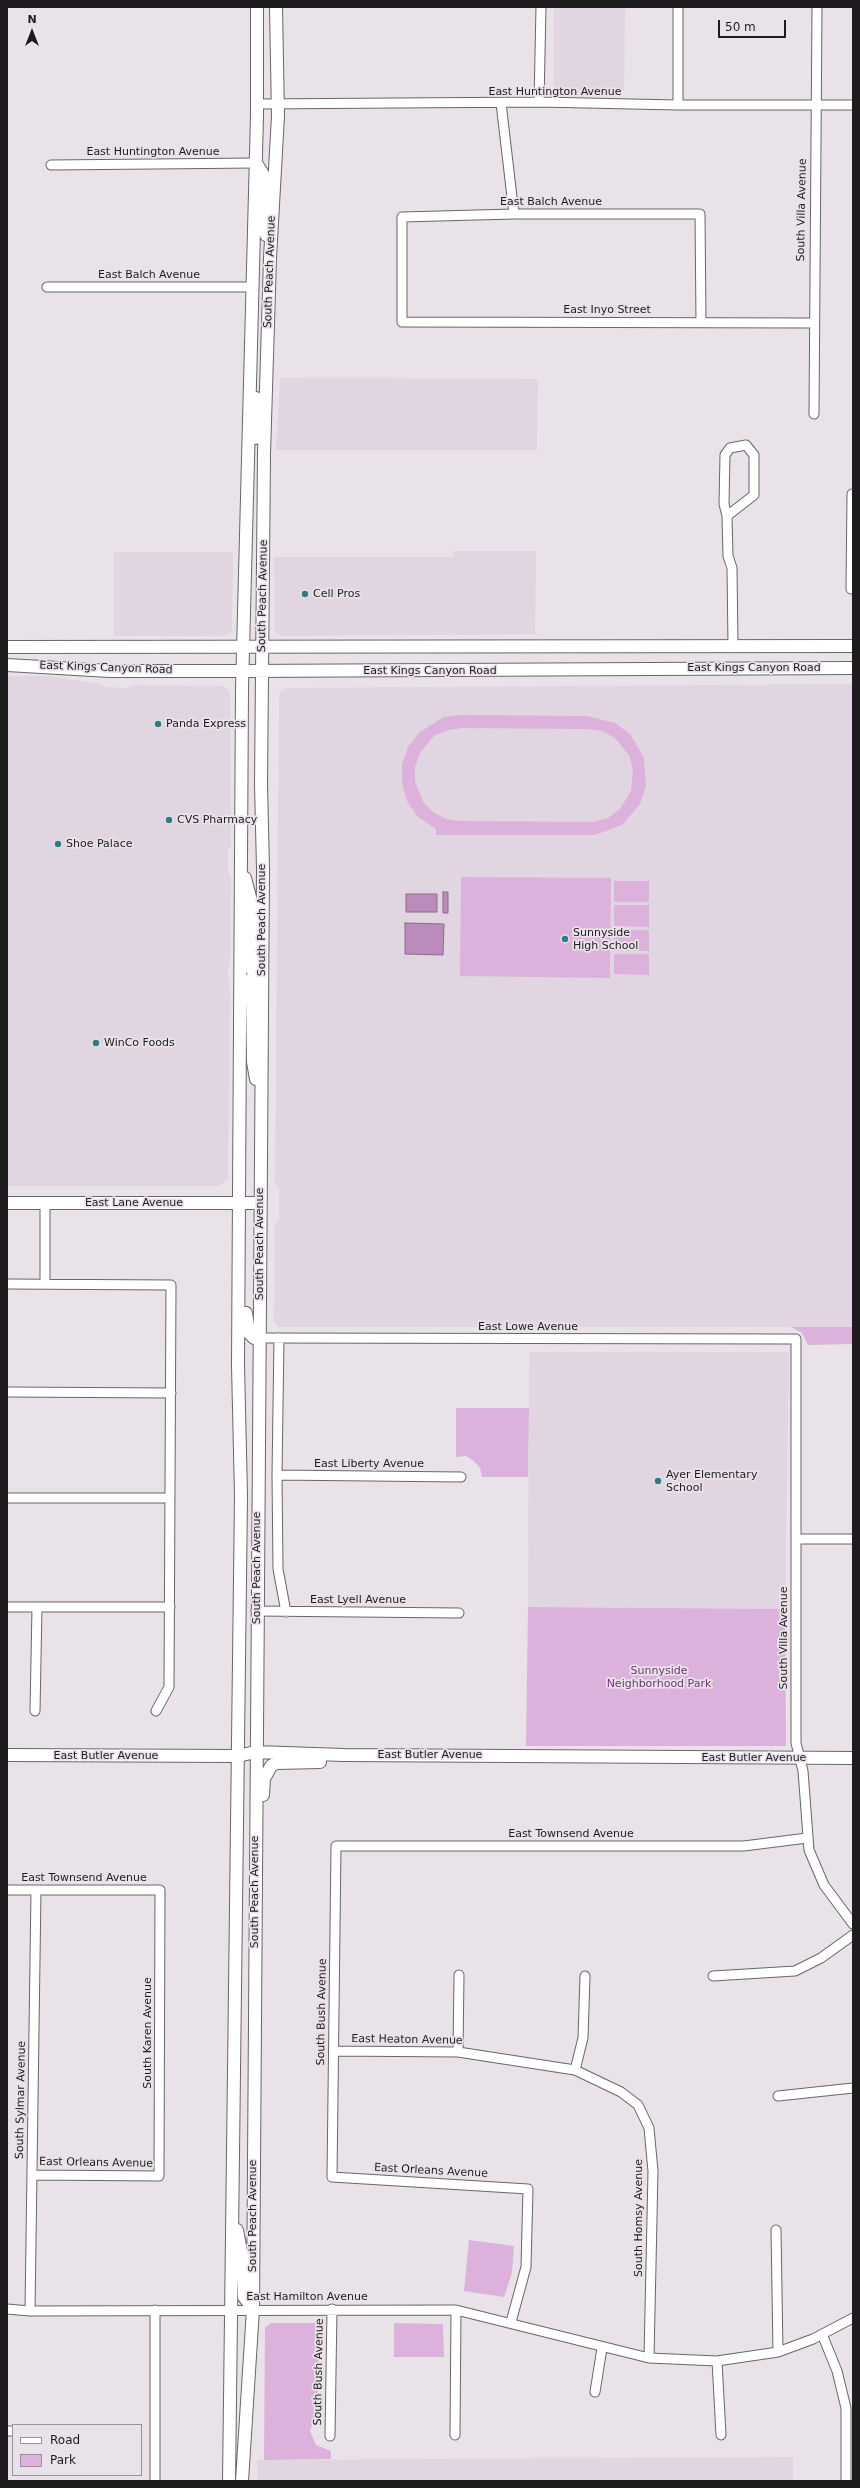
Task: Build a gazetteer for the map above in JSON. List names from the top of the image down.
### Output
{
  "streets": {
    "main road": [
      "South Peach Avenue",
      "East Kings Canyon Road",
      "East Lane Avenue",
      "East Butler Avenue"
    ],
    "street": [
      "East Huntington Avenue",
      "East Balch Avenue",
      "South Villa Avenue",
      "East Inyo Street",
      "East Lowe Avenue",
      "East Liberty Avenue",
      "East Lyell Avenue",
      "East Townsend Avenue",
      "South Bush Avenue",
      "South Karen Avenue",
      "East Heaton Avenue",
      "South Sylmar Avenue",
      "East Orleans Avenue",
      "South Homsy Avenue",
      "East Hamilton Avenue"
    ]
  },
  "crossings": [
    ["East Huntington Avenue", "South Villa Avenue"],
    ["East Huntington Avenue", "South Peach Avenue"],
    ["East Balch Avenue", "South Peach Avenue"],
    ["East Balch Avenue", "East Inyo Street"],
    ["South Villa Avenue", "East Inyo Street"],
    ["South Villa Avenue", "East Lowe Avenue"],
    ["South Villa Avenue", "East Butler Avenue"],
    ["South Villa Avenue", "East Townsend Avenue"],
    ["South Peach Avenue", "East Kings Canyon Road"],
    ["South Peach Avenue", "East Lane Avenue"],
    ["South Peach Avenue", "East Lowe Avenue"],
    ["South Peach Avenue", "East Liberty Avenue"],
    ["South Peach Avenue", "East Lyell Avenue"],
    ["South Peach Avenue", "East Butler Avenue"],
    ["South Peach Avenue", "East Hamilton Avenue"],
    ["East Townsend Avenue", "South Bush Avenue"],
    ["East Townsend Avenue", "South Karen Avenue"],
    ["East Townsend Avenue", "South Sylmar Avenue"],
    ["South Bush Avenue", "East Heaton Avenue"],
    ["South Bush Avenue", "East Orleans Avenue"],
    ["South Bush Avenue", "East Hamilton Avenue"],
    ["South Karen Avenue", "East Orleans Avenue"],
    ["East Heaton Avenue", "South Homsy Avenue"],
    ["South Sylmar Avenue", "East Orleans Avenue"],
    ["South Sylmar Avenue", "East Hamilton Avenue"],
    ["East Orleans Avenue", "East Hamilton Avenue"],
    ["South Homsy Avenue", "East Hamilton Avenue"]
  ],
  "parks": ["Sunnyside Neighborhood Park"],
  "places": [
    "Cell Pros",
    "Panda Express",
    "CVS Pharmacy",
    "Shoe Palace",
    "Sunnyside High School",
    "WinCo Foods",
    "Ayer Elementary School"
  ],
  "legend": ["Road", "Park"],
  "scale_bar": "50 m",
  "north": "top"
}
